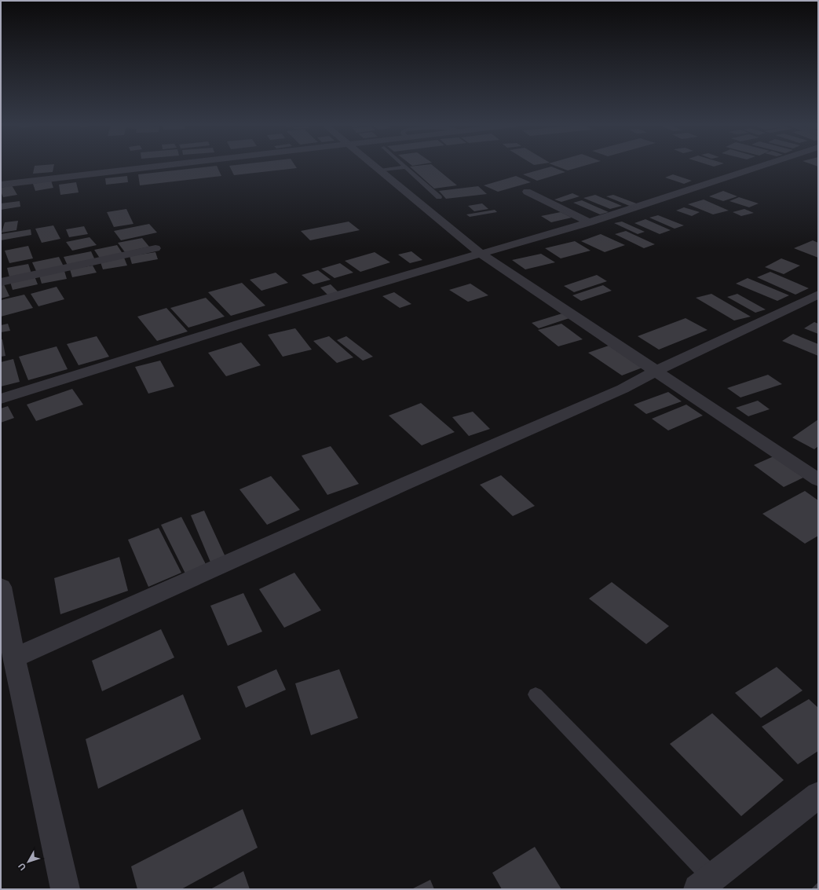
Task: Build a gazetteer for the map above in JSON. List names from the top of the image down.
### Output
{
  "north": "bottom left"
}
